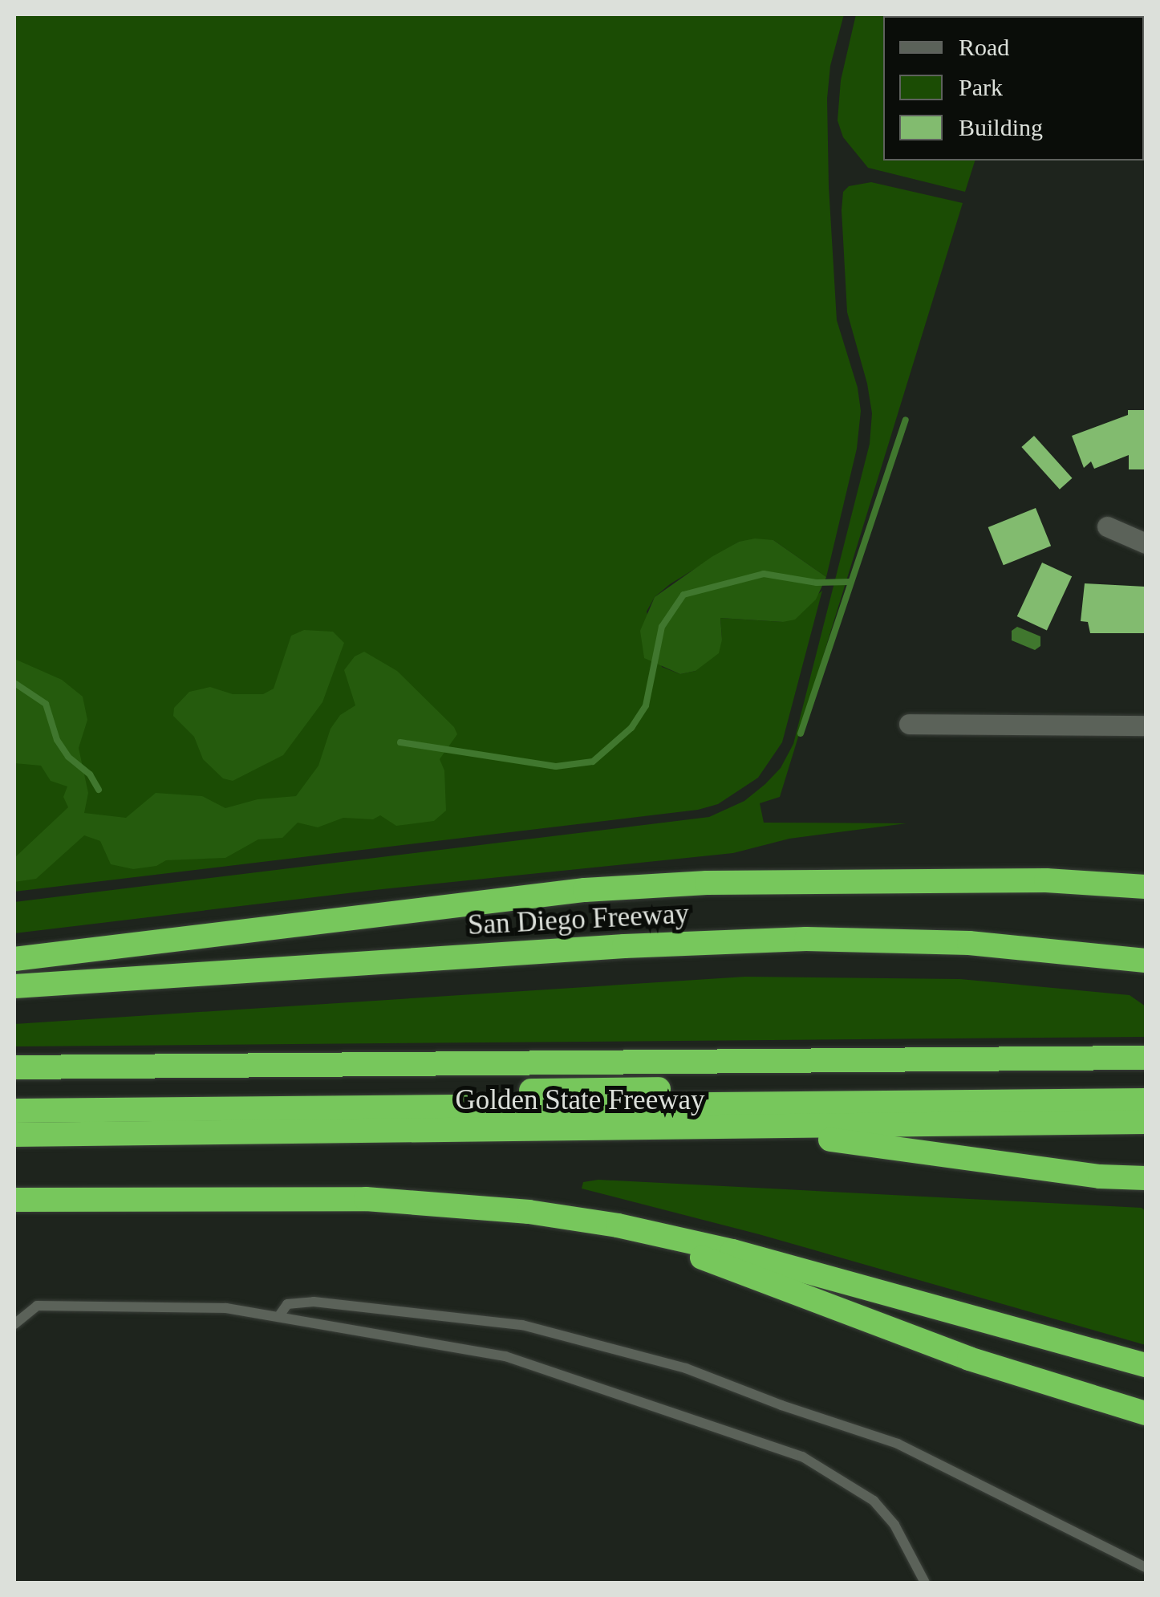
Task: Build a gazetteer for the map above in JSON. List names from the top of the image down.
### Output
{
  "streets": {
    "highway": ["San Diego Freeway", "Golden State Freeway"]
  },
  "legend": ["Road", "Park", "Building"]
}
